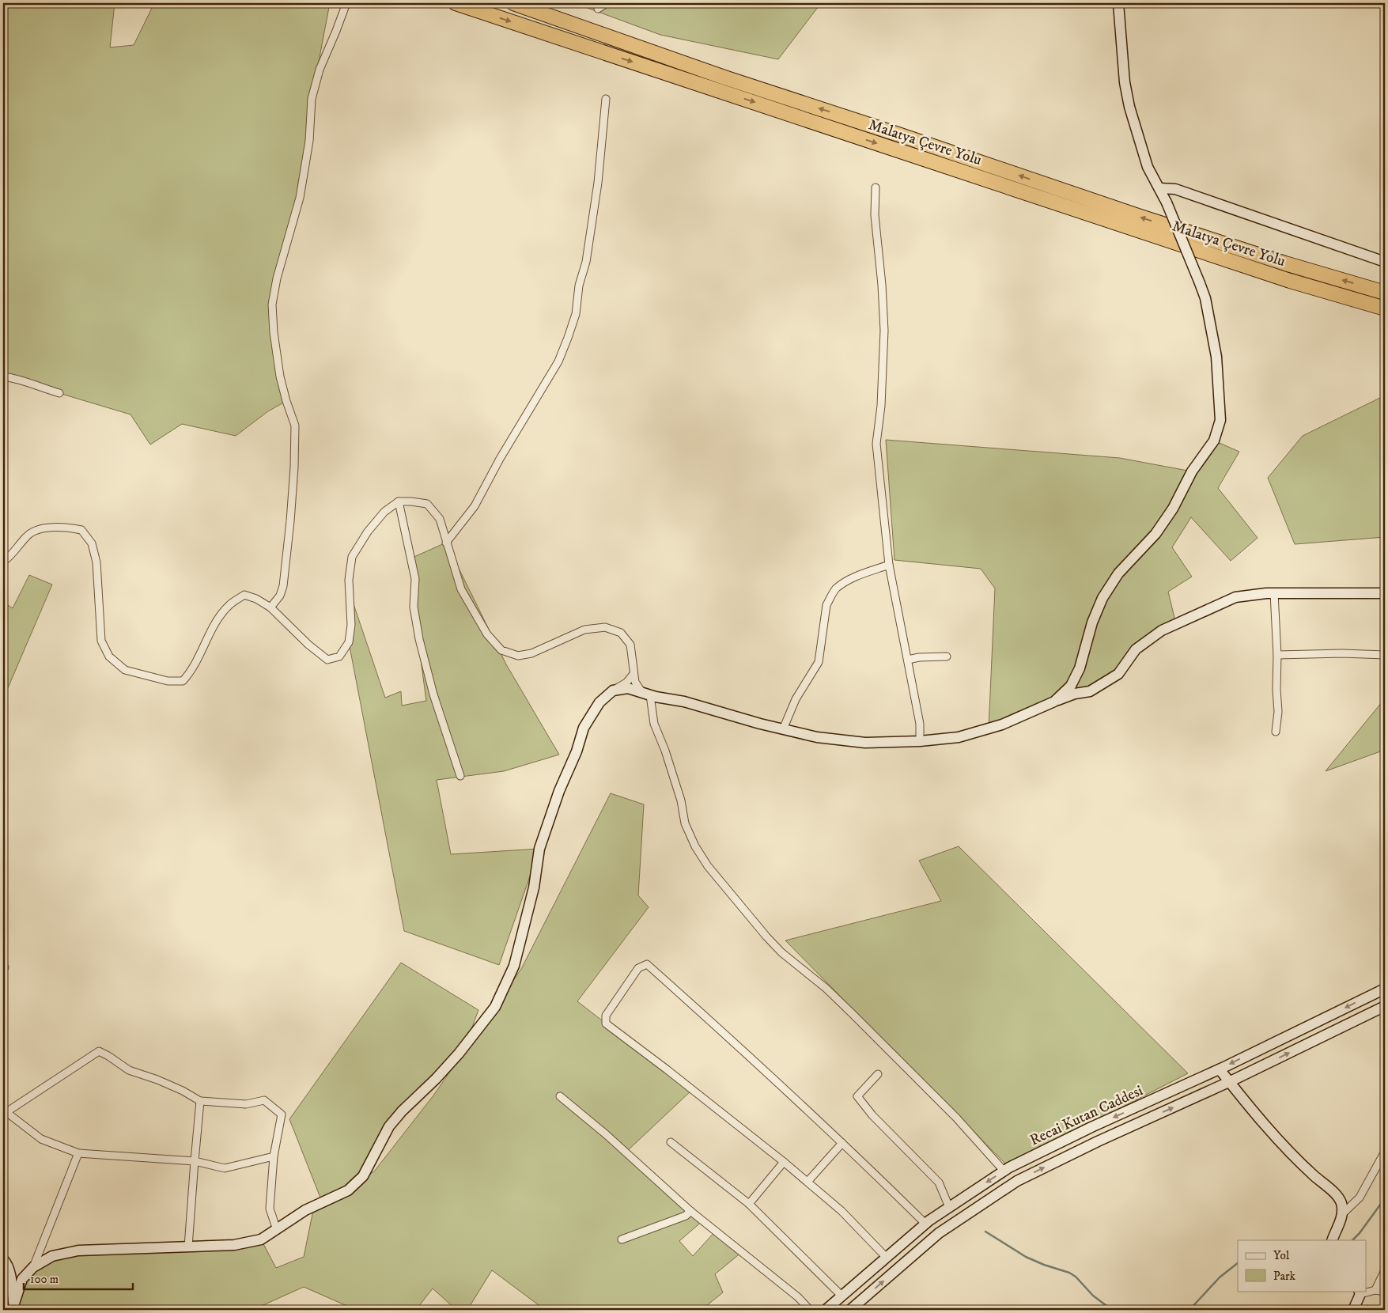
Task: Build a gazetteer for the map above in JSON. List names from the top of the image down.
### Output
{
  "streets": {
    "highway": ["Malatya Çevre Yolu"],
    "street": ["Recai Kutan Caddesi"]
  },
  "legend": ["Yol", "Park"],
  "scale_bar": "100 m"
}
